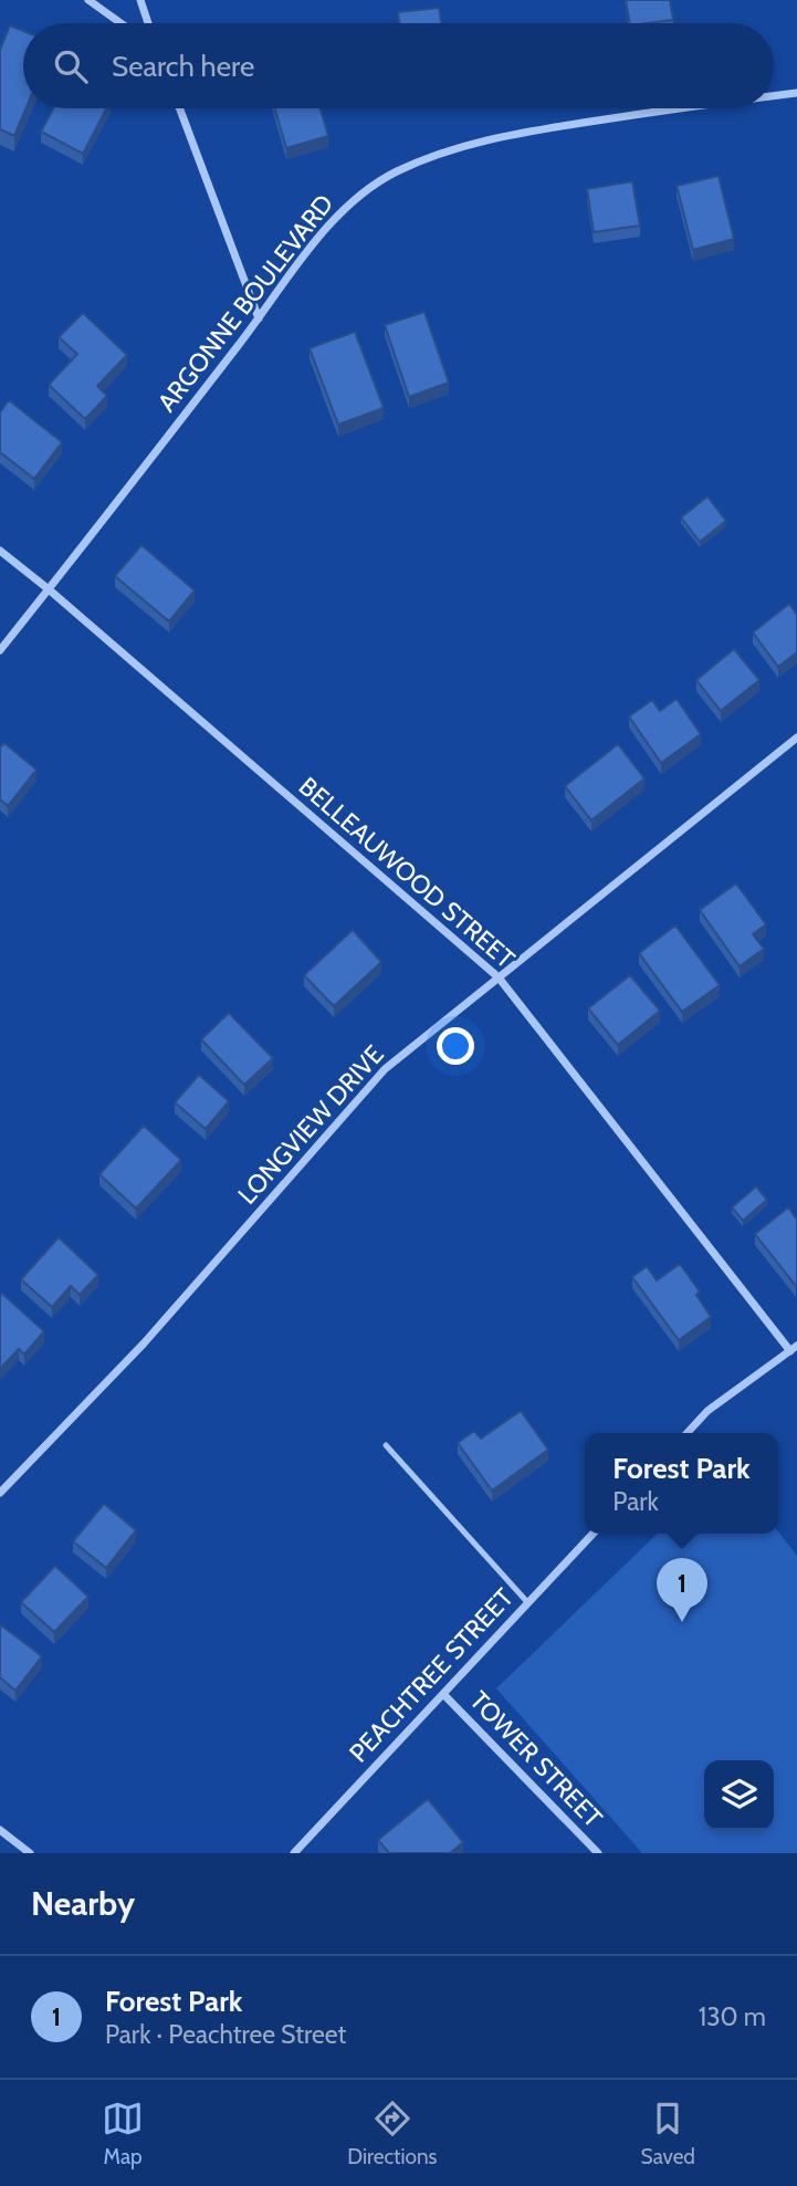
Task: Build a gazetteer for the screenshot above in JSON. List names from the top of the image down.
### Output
{
  "streets": {
    "street": [
      "ARGONNE BOULEVARD",
      "BELLEAUWOOD STREET",
      "LONGVIEW DRIVE",
      "PEACHTREE STREET",
      "TOWER STREET"
    ]
  },
  "crossings": [
    ["ARGONNE BOULEVARD", "BELLEAUWOOD STREET"],
    ["BELLEAUWOOD STREET", "LONGVIEW DRIVE"],
    ["PEACHTREE STREET", "TOWER STREET"]
  ],
  "page": {
    "search": "Search here",
    "popup": ["Forest Park", "Park"],
    "pins": "1",
    "heading": "Nearby",
    "list": [
      {
        "mark": "1",
        "name": "Forest Park",
        "note": "Park · Peachtree Street",
        "value": "130 m"
      }
    ],
    "nav": ["Map", "Directions", "Saved"]
  }
}
